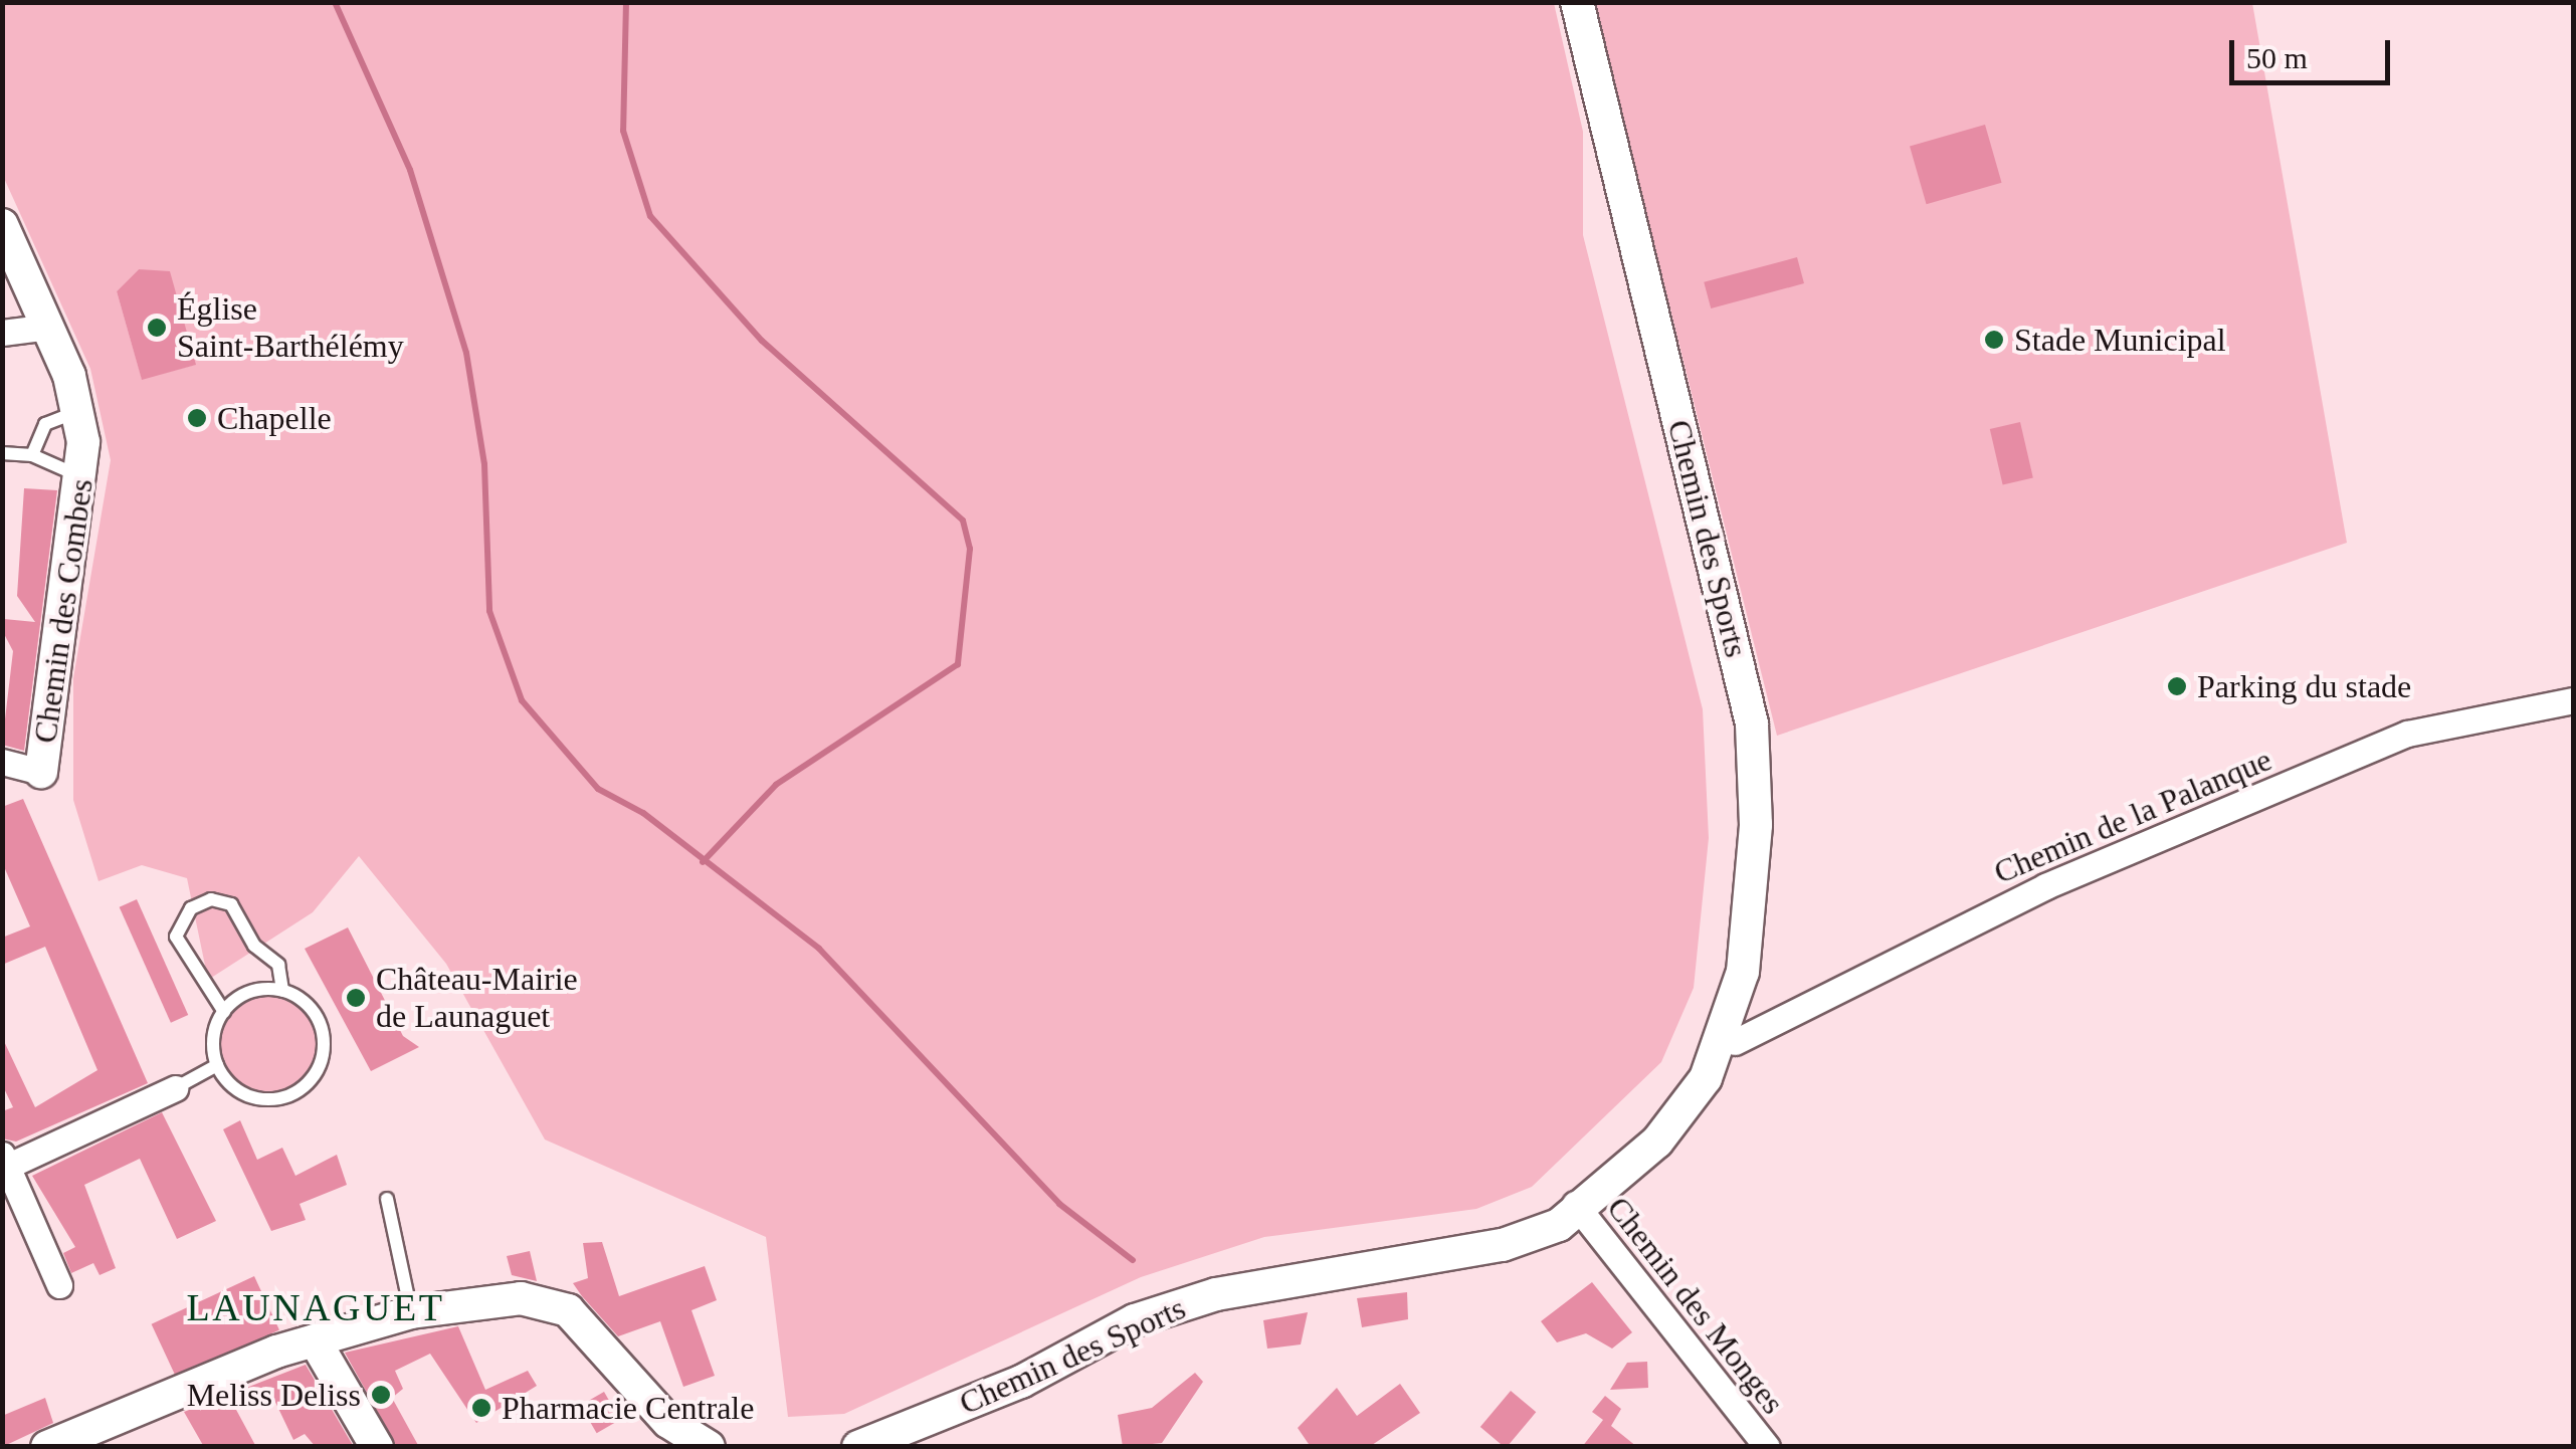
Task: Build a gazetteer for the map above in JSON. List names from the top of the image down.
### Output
{
  "streets": {
    "street": [
      "Chemin des Sports",
      "Chemin des Combes",
      "Chemin de la Palanque",
      "Chemin des Monges"
    ]
  },
  "crossings": [
    ["Chemin des Sports", "Chemin des Monges"]
  ],
  "districts": ["LAUNAGUET"],
  "places": [
    "Église Saint-Barthélémy",
    "Stade Municipal",
    "Chapelle",
    "Parking du stade",
    "Château-Mairie de Launaguet",
    "Meliss Deliss",
    "Pharmacie Centrale"
  ],
  "scale_bar": "50 m"
}
